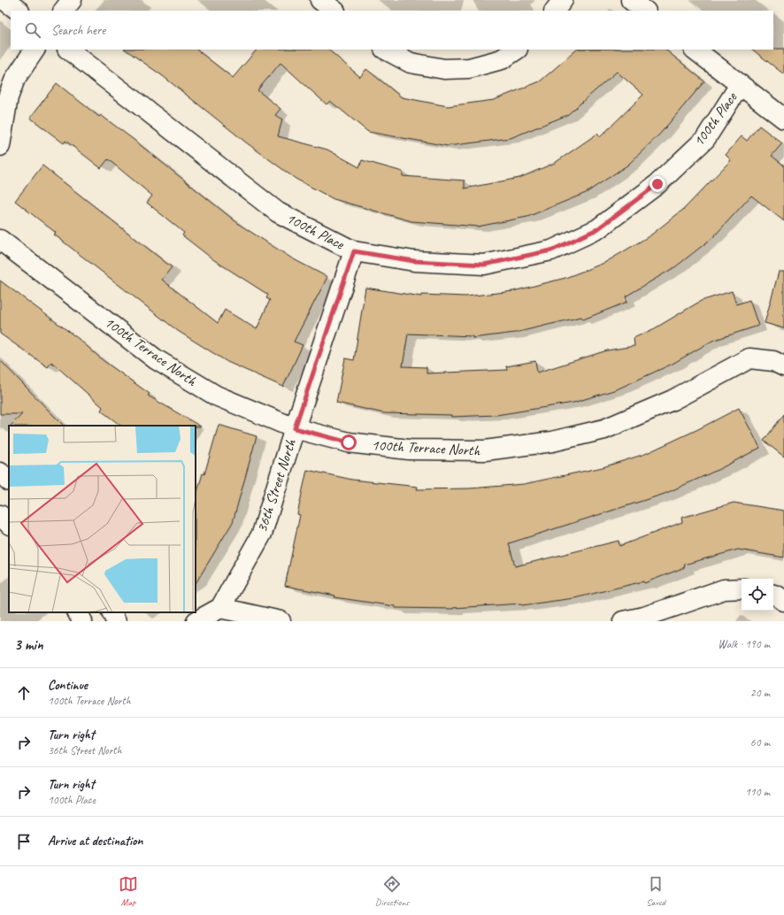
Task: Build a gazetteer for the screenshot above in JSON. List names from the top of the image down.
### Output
{
  "streets": {
    "street": ["100th Place", "100th Terrace North", "36th Street North"]
  },
  "crossings": [
    ["100th Place", "36th Street North"],
    ["100th Terrace North", "36th Street North"]
  ],
  "page": {
    "search": "Search here",
    "heading": ["3 min", "Walk · 190 m"],
    "list": [
      ["Continue", "100th Terrace North", "20 m"],
      ["Turn right", "36th Street North", "60 m"],
      ["Turn right", "100th Place", "110 m"],
      "Arrive at destination"
    ],
    "nav": ["Map", "Directions", "Saved"]
  }
}
